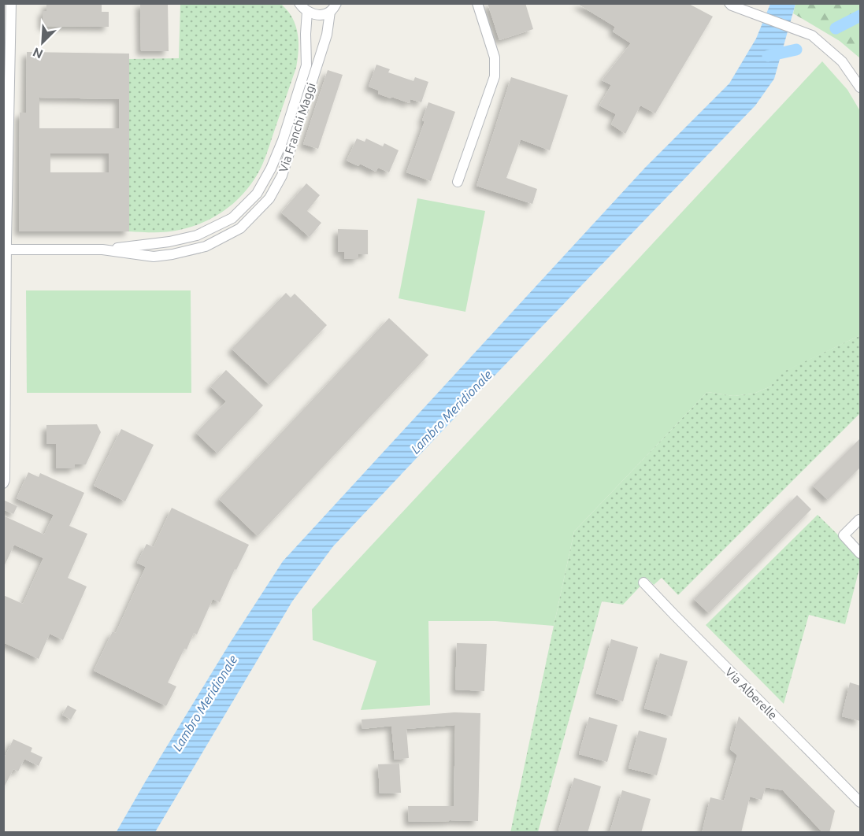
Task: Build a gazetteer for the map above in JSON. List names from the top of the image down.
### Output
{
  "streets": {
    "street": ["Via Franchi Maggi", "Via Alberelle"]
  },
  "water": ["Lambro Meridionale"],
  "north": "bottom left"
}
